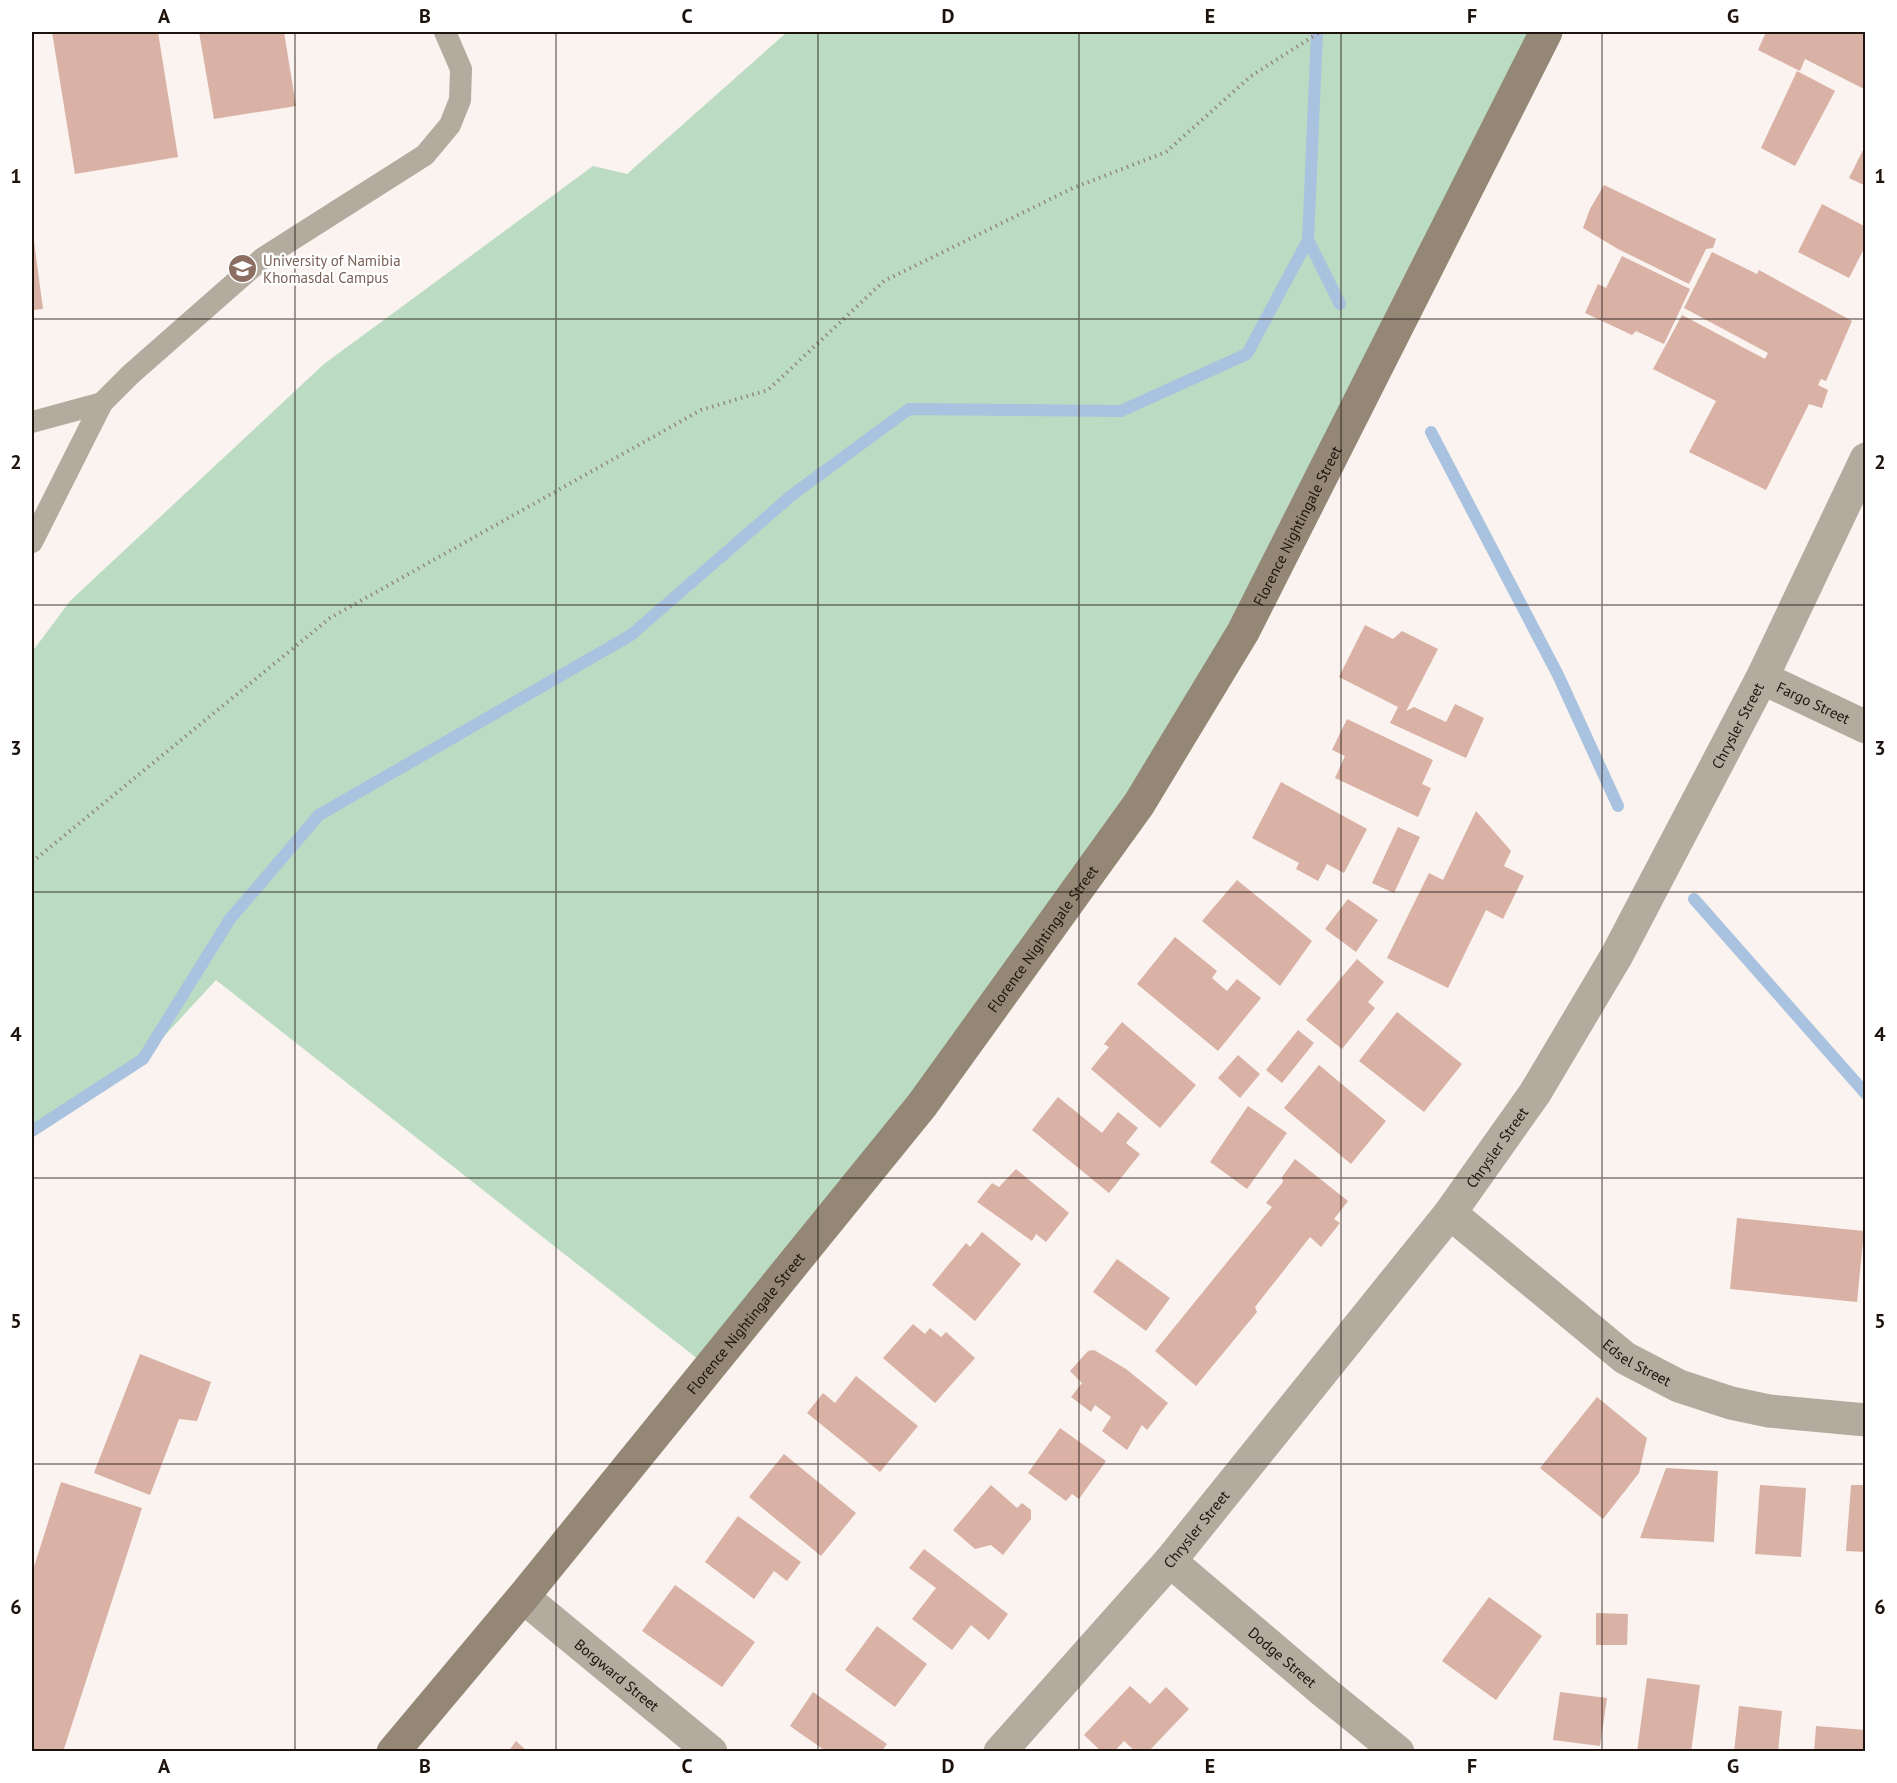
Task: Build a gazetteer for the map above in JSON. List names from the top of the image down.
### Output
{
  "streets": {
    "main road": ["Florence Nightingale Street"],
    "street": [
      "Fargo Street",
      "Chrysler Street",
      "Edsel Street",
      "Dodge Street",
      "Borgward Street"
    ]
  },
  "crossings": [
    ["Florence Nightingale Street", "Borgward Street"],
    ["Fargo Street", "Chrysler Street"],
    ["Chrysler Street", "Edsel Street"],
    ["Chrysler Street", "Dodge Street"]
  ],
  "places": {
    "school or university": ["University of Namibia Khomasdal Campus"]
  },
  "grid": {
    "columns": [
      "A",
      "B",
      "C",
      "D",
      "E",
      "F",
      "G"
    ],
    "rows": [
      "1",
      "2",
      "3",
      "4",
      "5",
      "6"
    ]
  }
}
